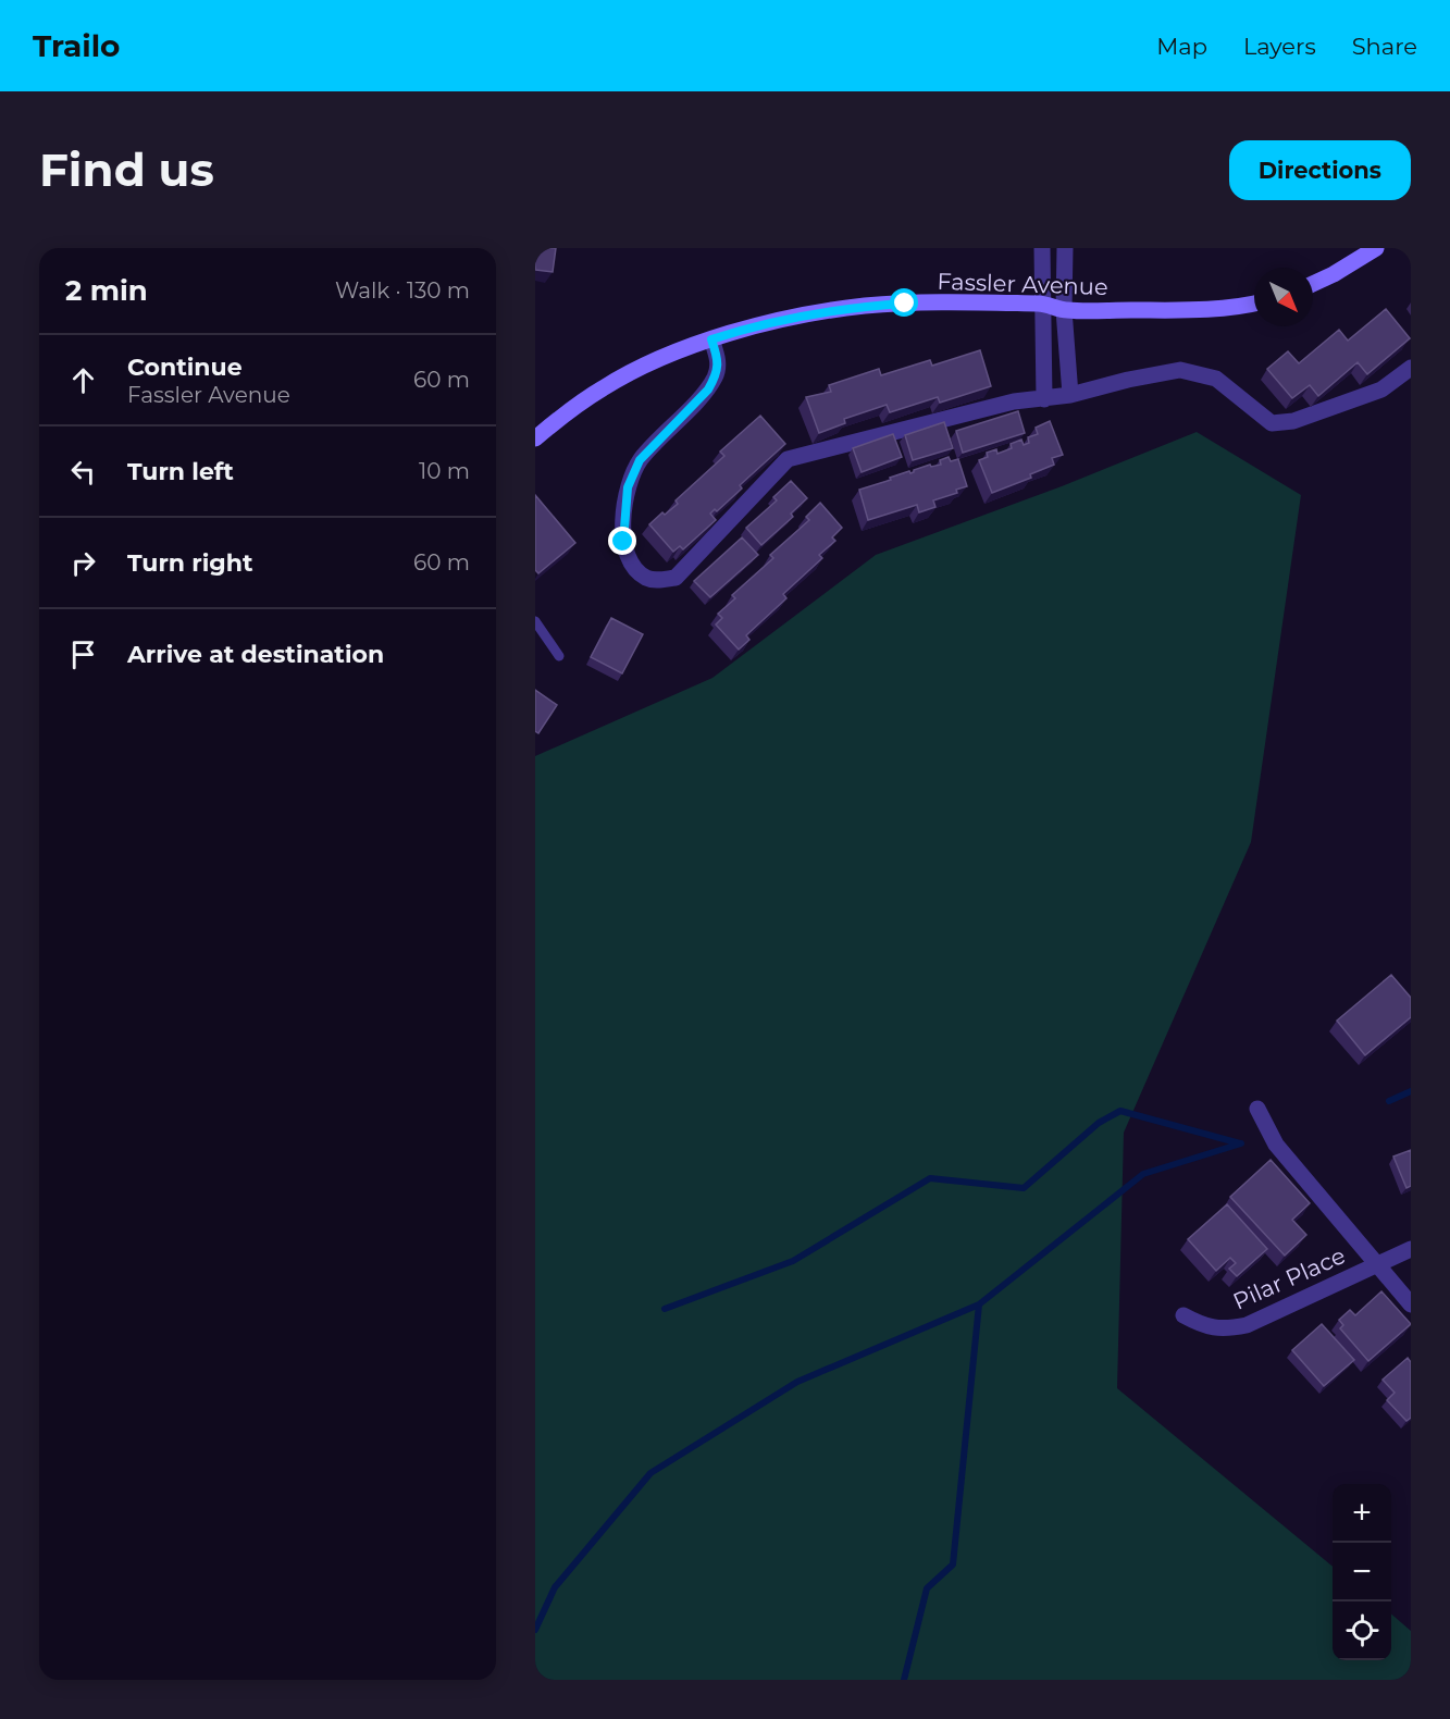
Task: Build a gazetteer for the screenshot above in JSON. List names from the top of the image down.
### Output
{
  "streets": {
    "street": ["Fassler Avenue", "Pilar Place"]
  },
  "north": "bottom right",
  "page": {
    "header": "Trailo",
    "nav": ["Map", "Layers", "Share"],
    "buttons": "Directions",
    "title": "Find us",
    "heading": ["2 min", "Walk · 130 m"],
    "list": [
      ["Continue", "Fassler Avenue", "60 m"],
      ["Turn left", "10 m"],
      ["Turn right", "60 m"],
      "Arrive at destination"
    ],
    "map_buttons": ["+", "−"]
  }
}
